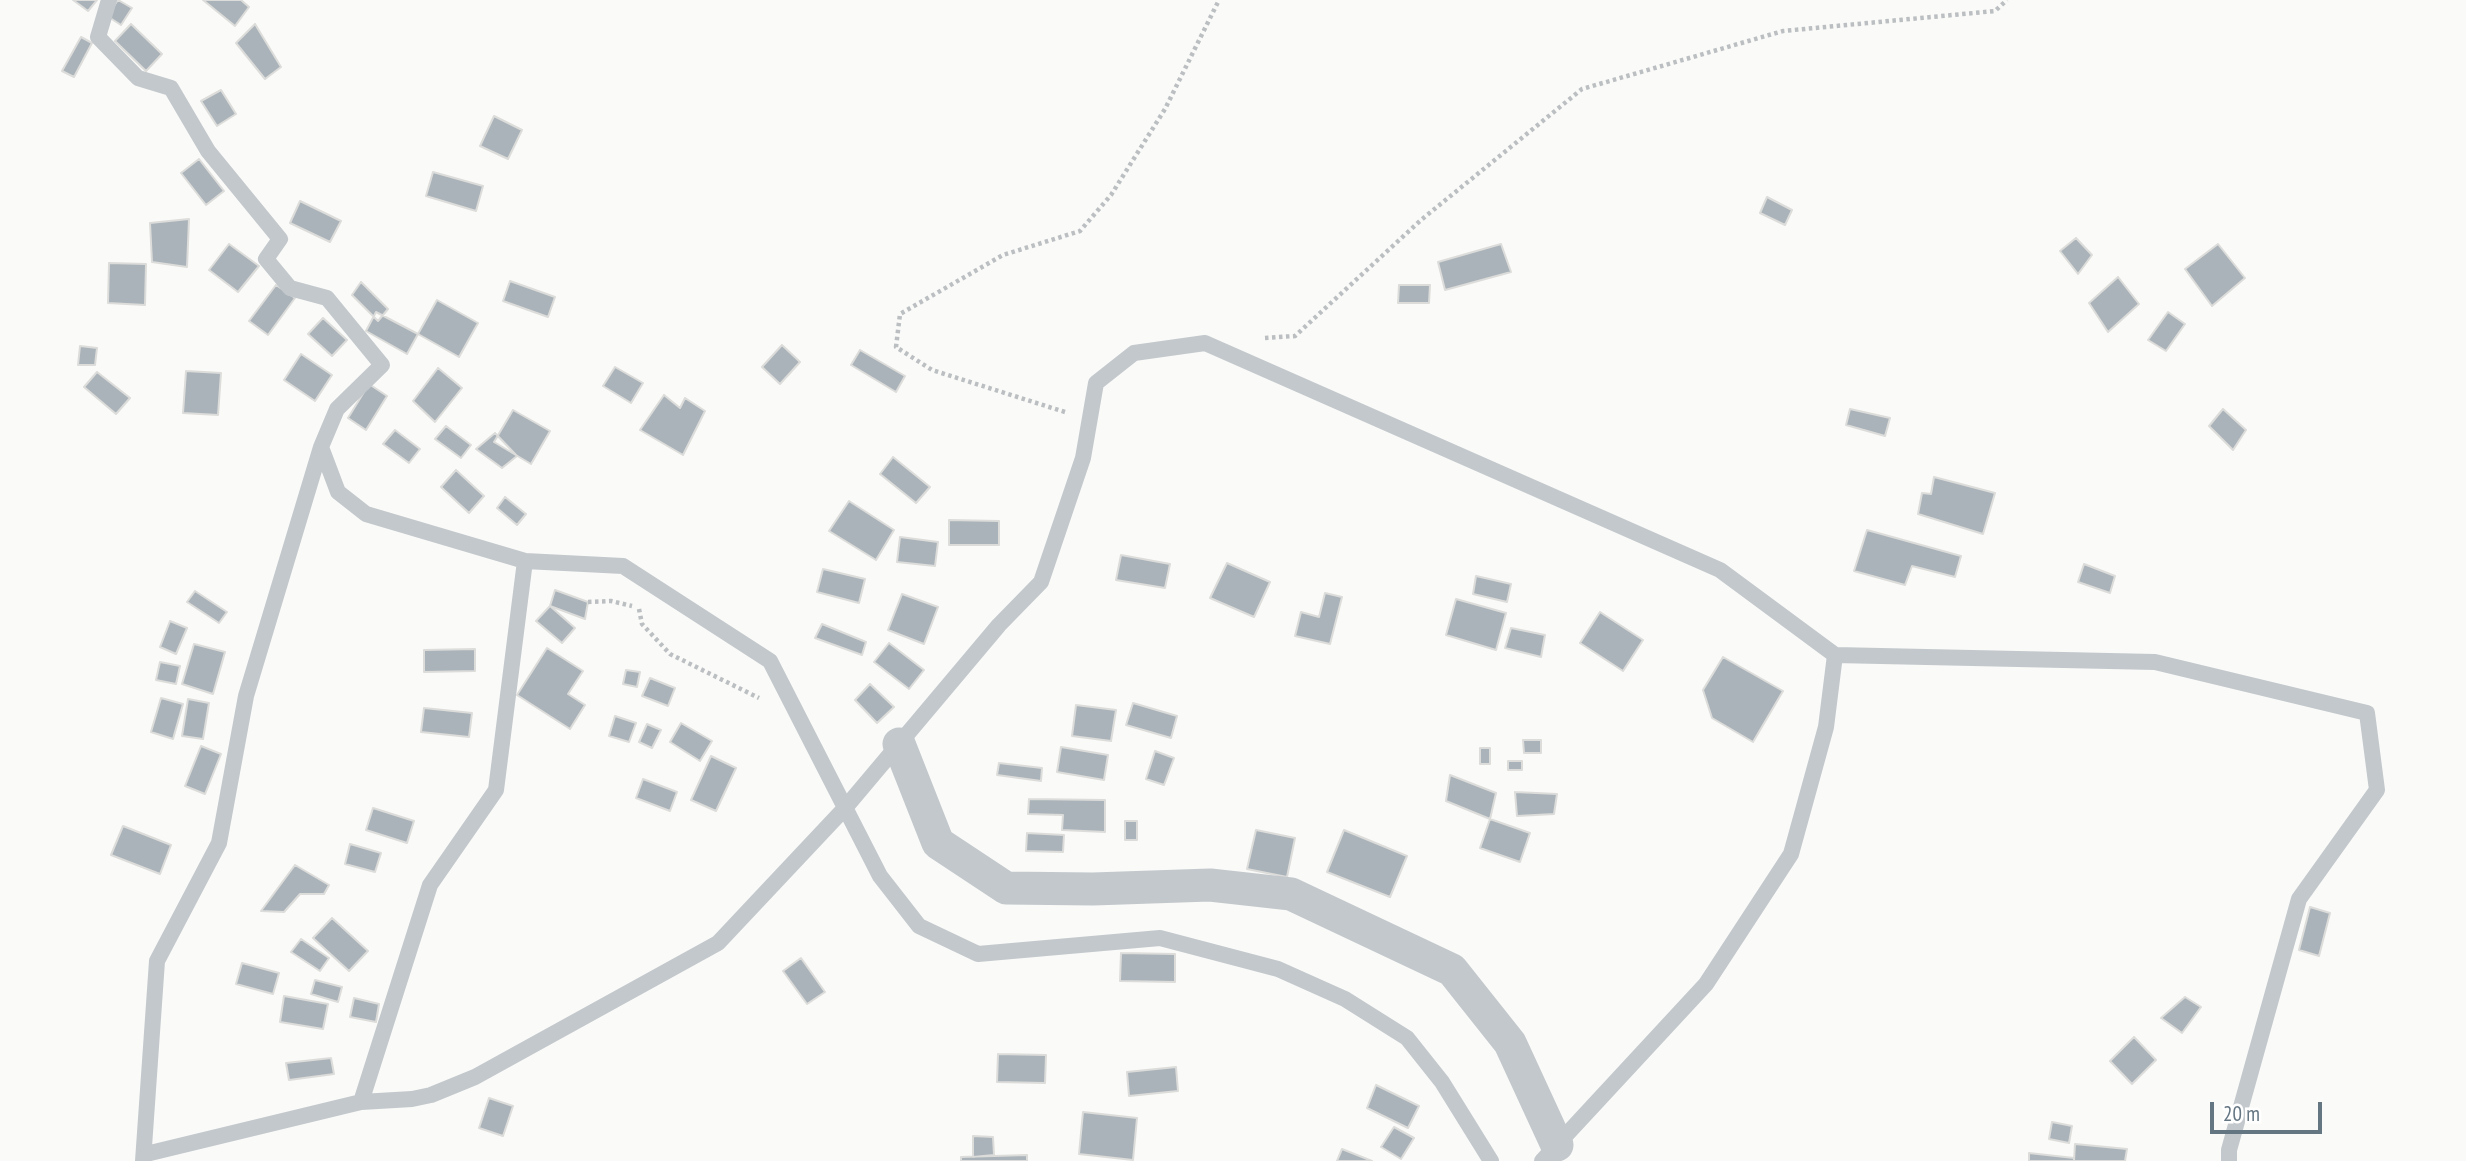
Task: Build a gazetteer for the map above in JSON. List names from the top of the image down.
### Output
{
  "scale_bar": "20 m"
}
